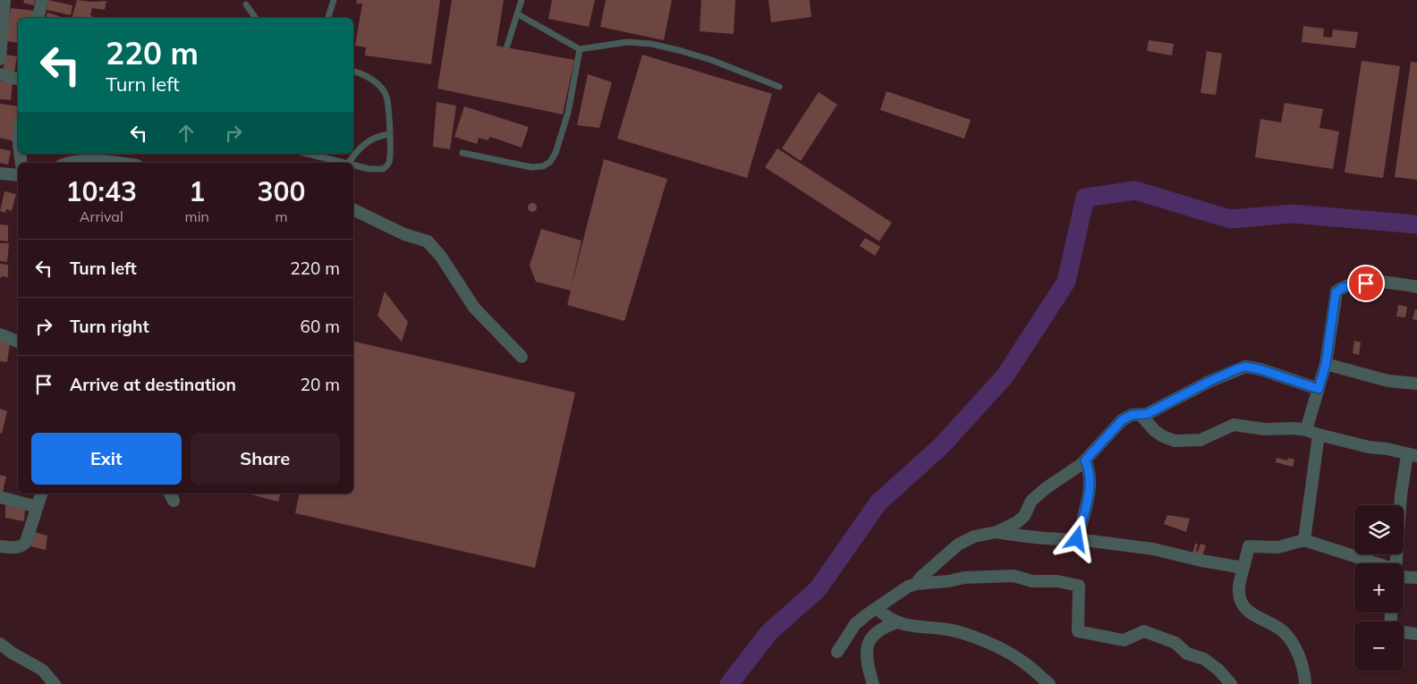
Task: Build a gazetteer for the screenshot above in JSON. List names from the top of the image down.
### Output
{
  "page": {
    "turn": ["220 m", "Turn left"],
    "eta": [
      "10:43",
      "Arrival",
      "1",
      "min",
      "300",
      "m"
    ],
    "list": [
      {
        "name": "Turn left",
        "value": "220 m"
      },
      {
        "name": "Turn right",
        "value": "60 m"
      },
      {
        "name": "Arrive at destination",
        "value": "20 m"
      }
    ],
    "buttons": ["Exit", "Share"],
    "map_buttons": ["+", "−"]
  }
}
